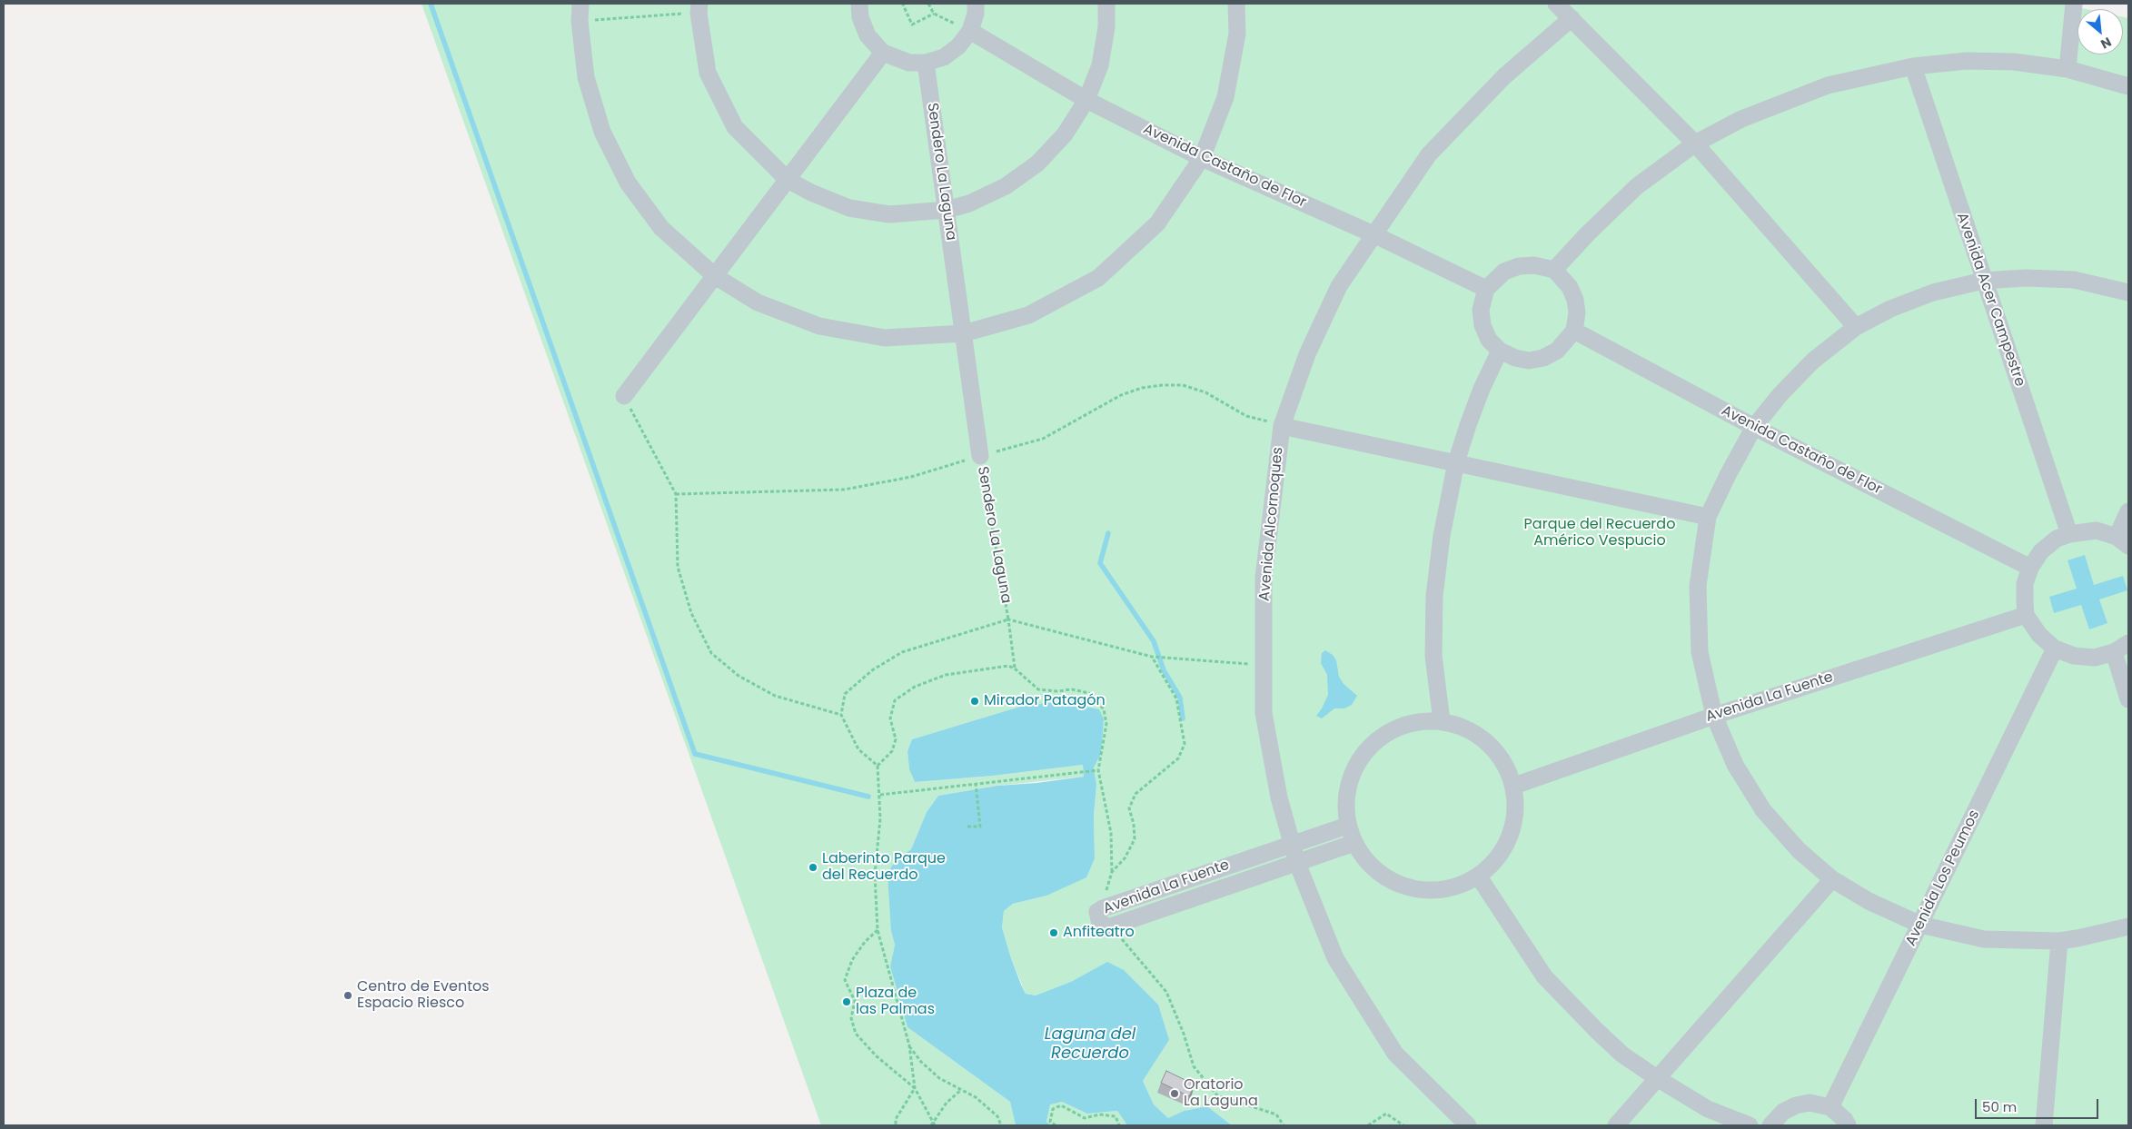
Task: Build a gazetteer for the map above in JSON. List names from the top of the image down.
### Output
{
  "streets": {
    "lane": [
      "Avenida Castaño de Flor",
      "Sendero La Laguna",
      "Avenida Acer Campestre",
      "Avenida Alcornoques",
      "Avenida La Fuente",
      "Avenida Los Peumos"
    ]
  },
  "crossings": [
    ["Avenida Castaño de Flor", "Avenida Alcornoques"],
    ["Avenida Alcornoques", "Avenida La Fuente"]
  ],
  "water": ["Laguna del Recuerdo"],
  "parks": ["Parque del Recuerdo Américo Vespucio"],
  "places": [
    "Mirador Patagón",
    "Laberinto Parque del Recuerdo",
    "Anfiteatro",
    "Centro de Eventos Espacio Riesco",
    "Plaza de las Palmas",
    "Oratorio La Laguna"
  ],
  "scale_bar": "50 m",
  "north": "bottom right"
}
